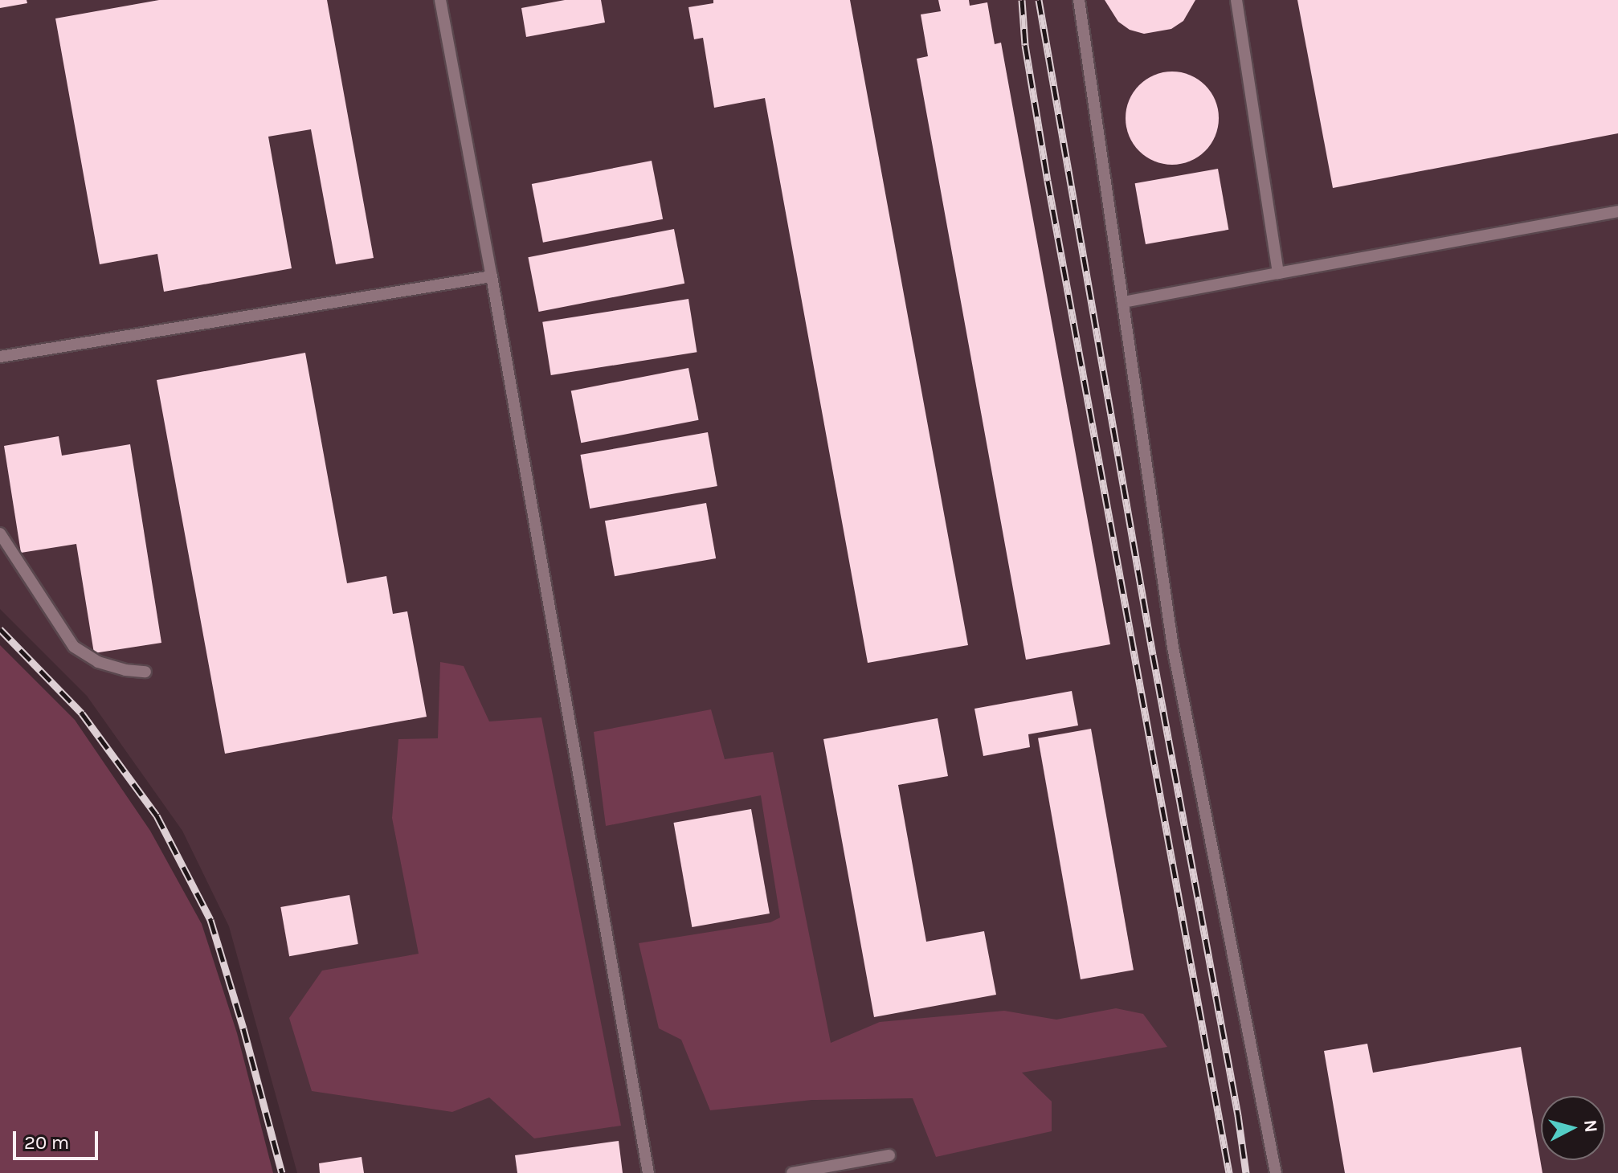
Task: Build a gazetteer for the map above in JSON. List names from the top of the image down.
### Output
{
  "scale_bar": "20 m",
  "north": "right"
}
